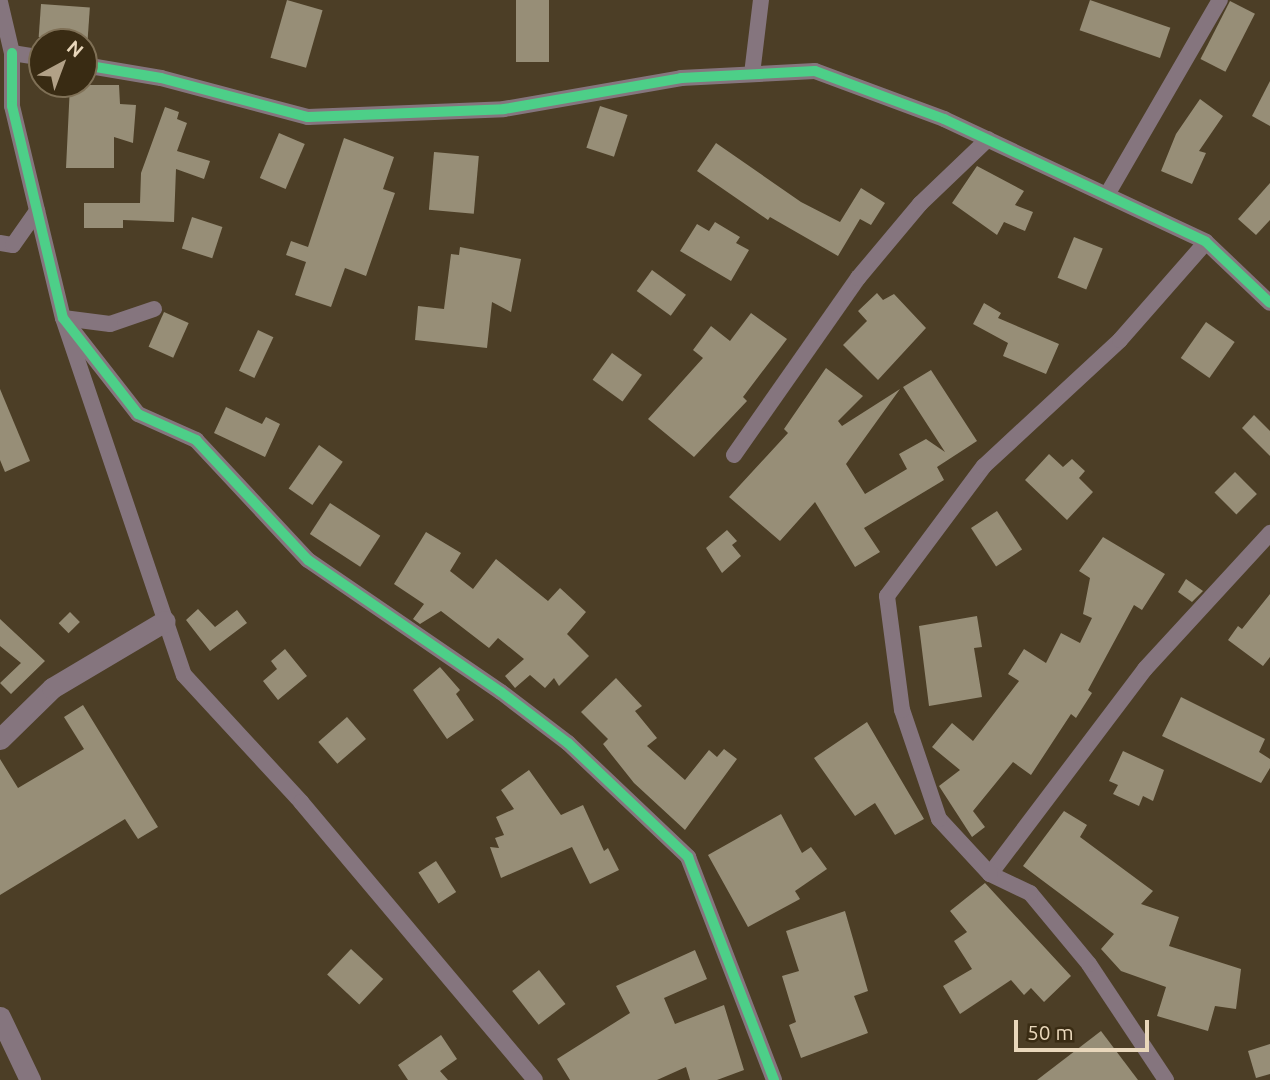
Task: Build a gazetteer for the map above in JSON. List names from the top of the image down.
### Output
{
  "scale_bar": "50 m",
  "north": "top right"
}
